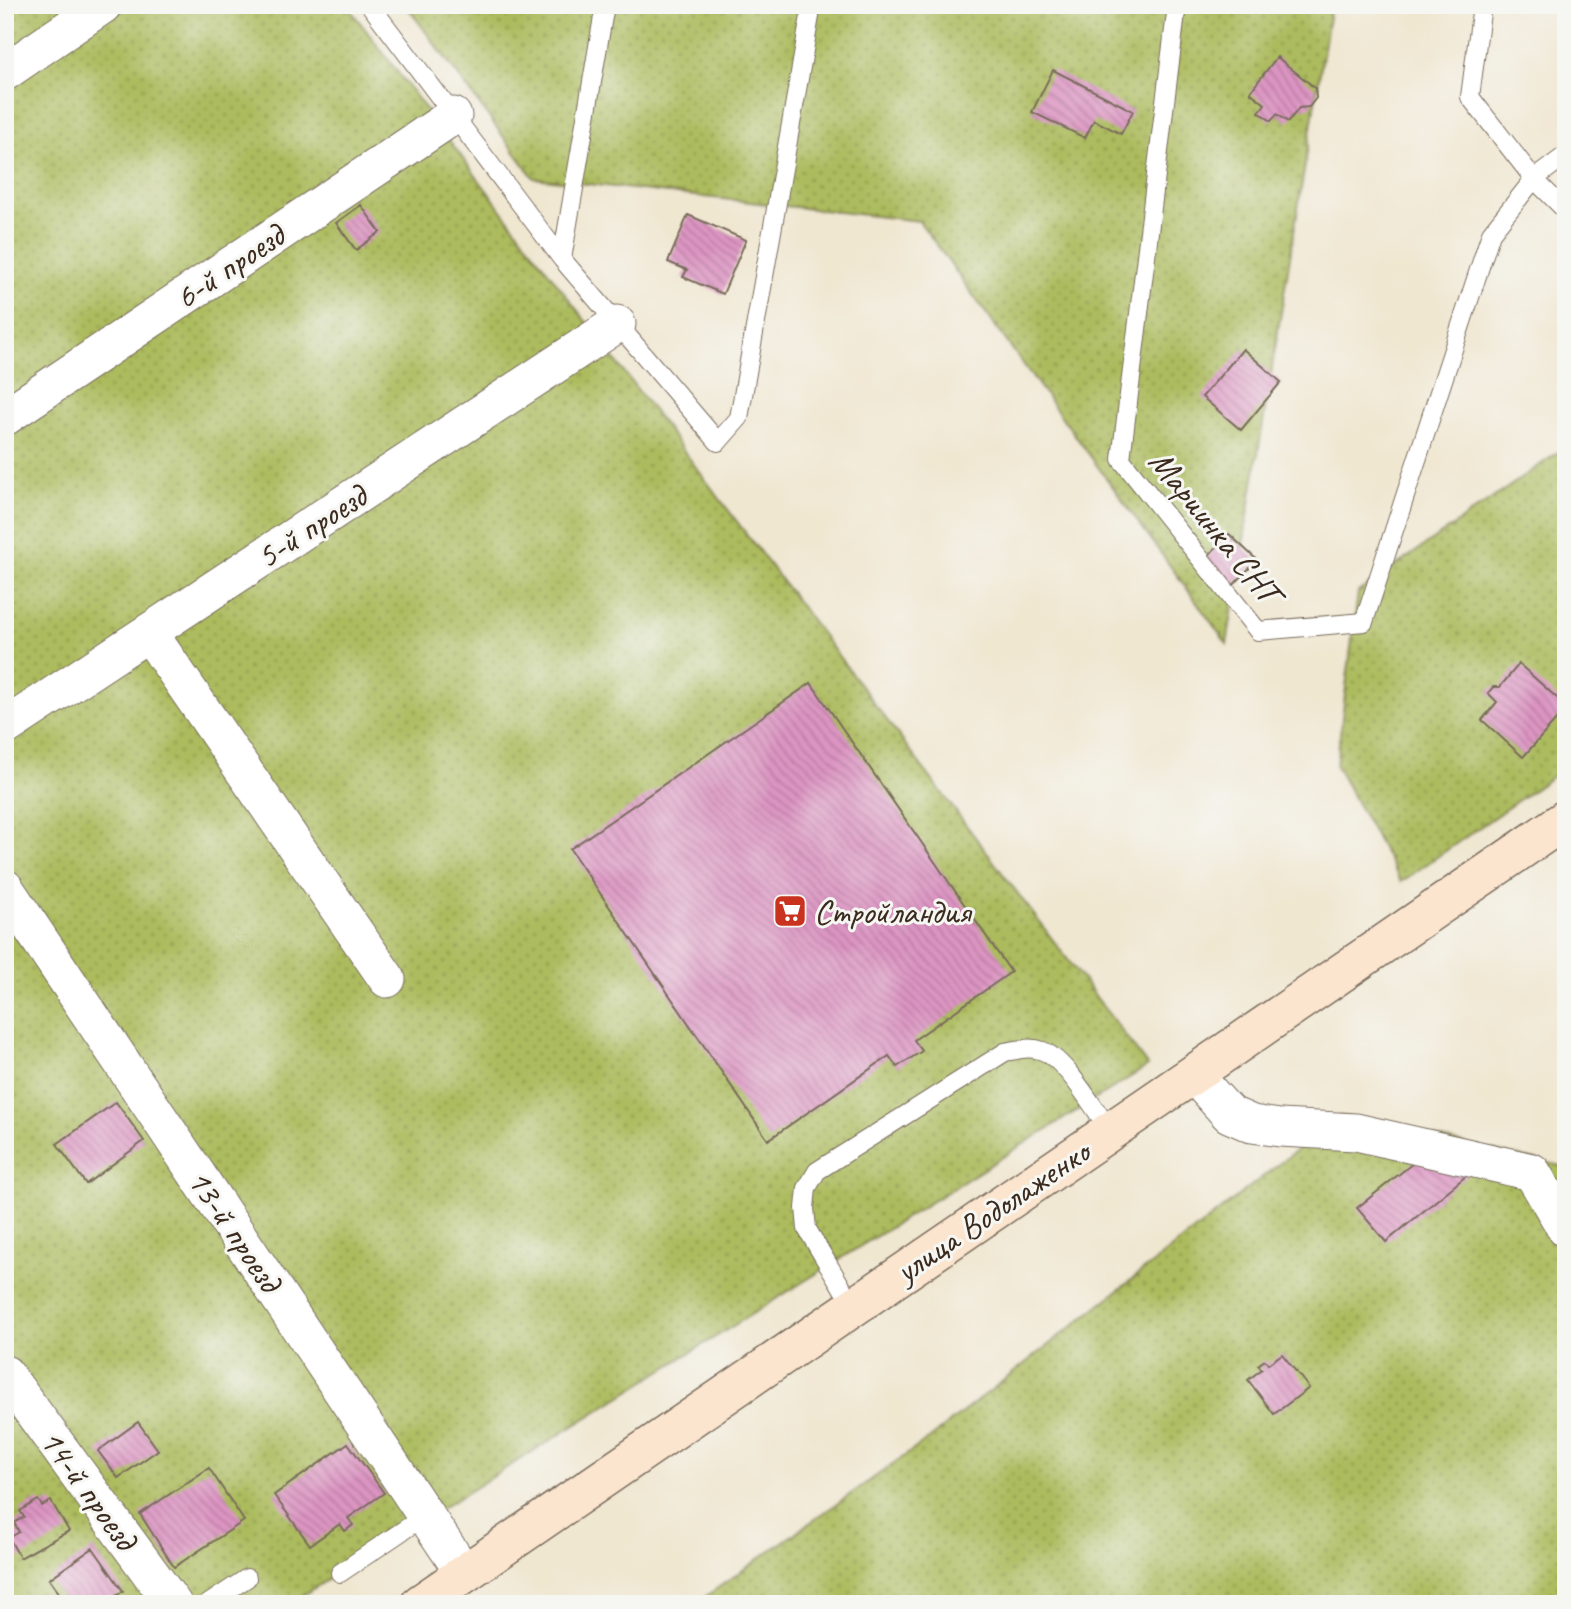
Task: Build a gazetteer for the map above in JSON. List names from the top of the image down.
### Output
{
  "streets": {
    "main road": ["улица Водолаженко"],
    "street": [
      "6-й проезд",
      "5-й проезд",
      "13-й проезд",
      "14-й проезд"
    ],
    "lane": ["Мариинка СНТ"]
  },
  "crossings": [
    ["улица Водолаженко", "13-й проезд"]
  ],
  "places": {
    "supermarket": ["Стройландия"]
  }
}
